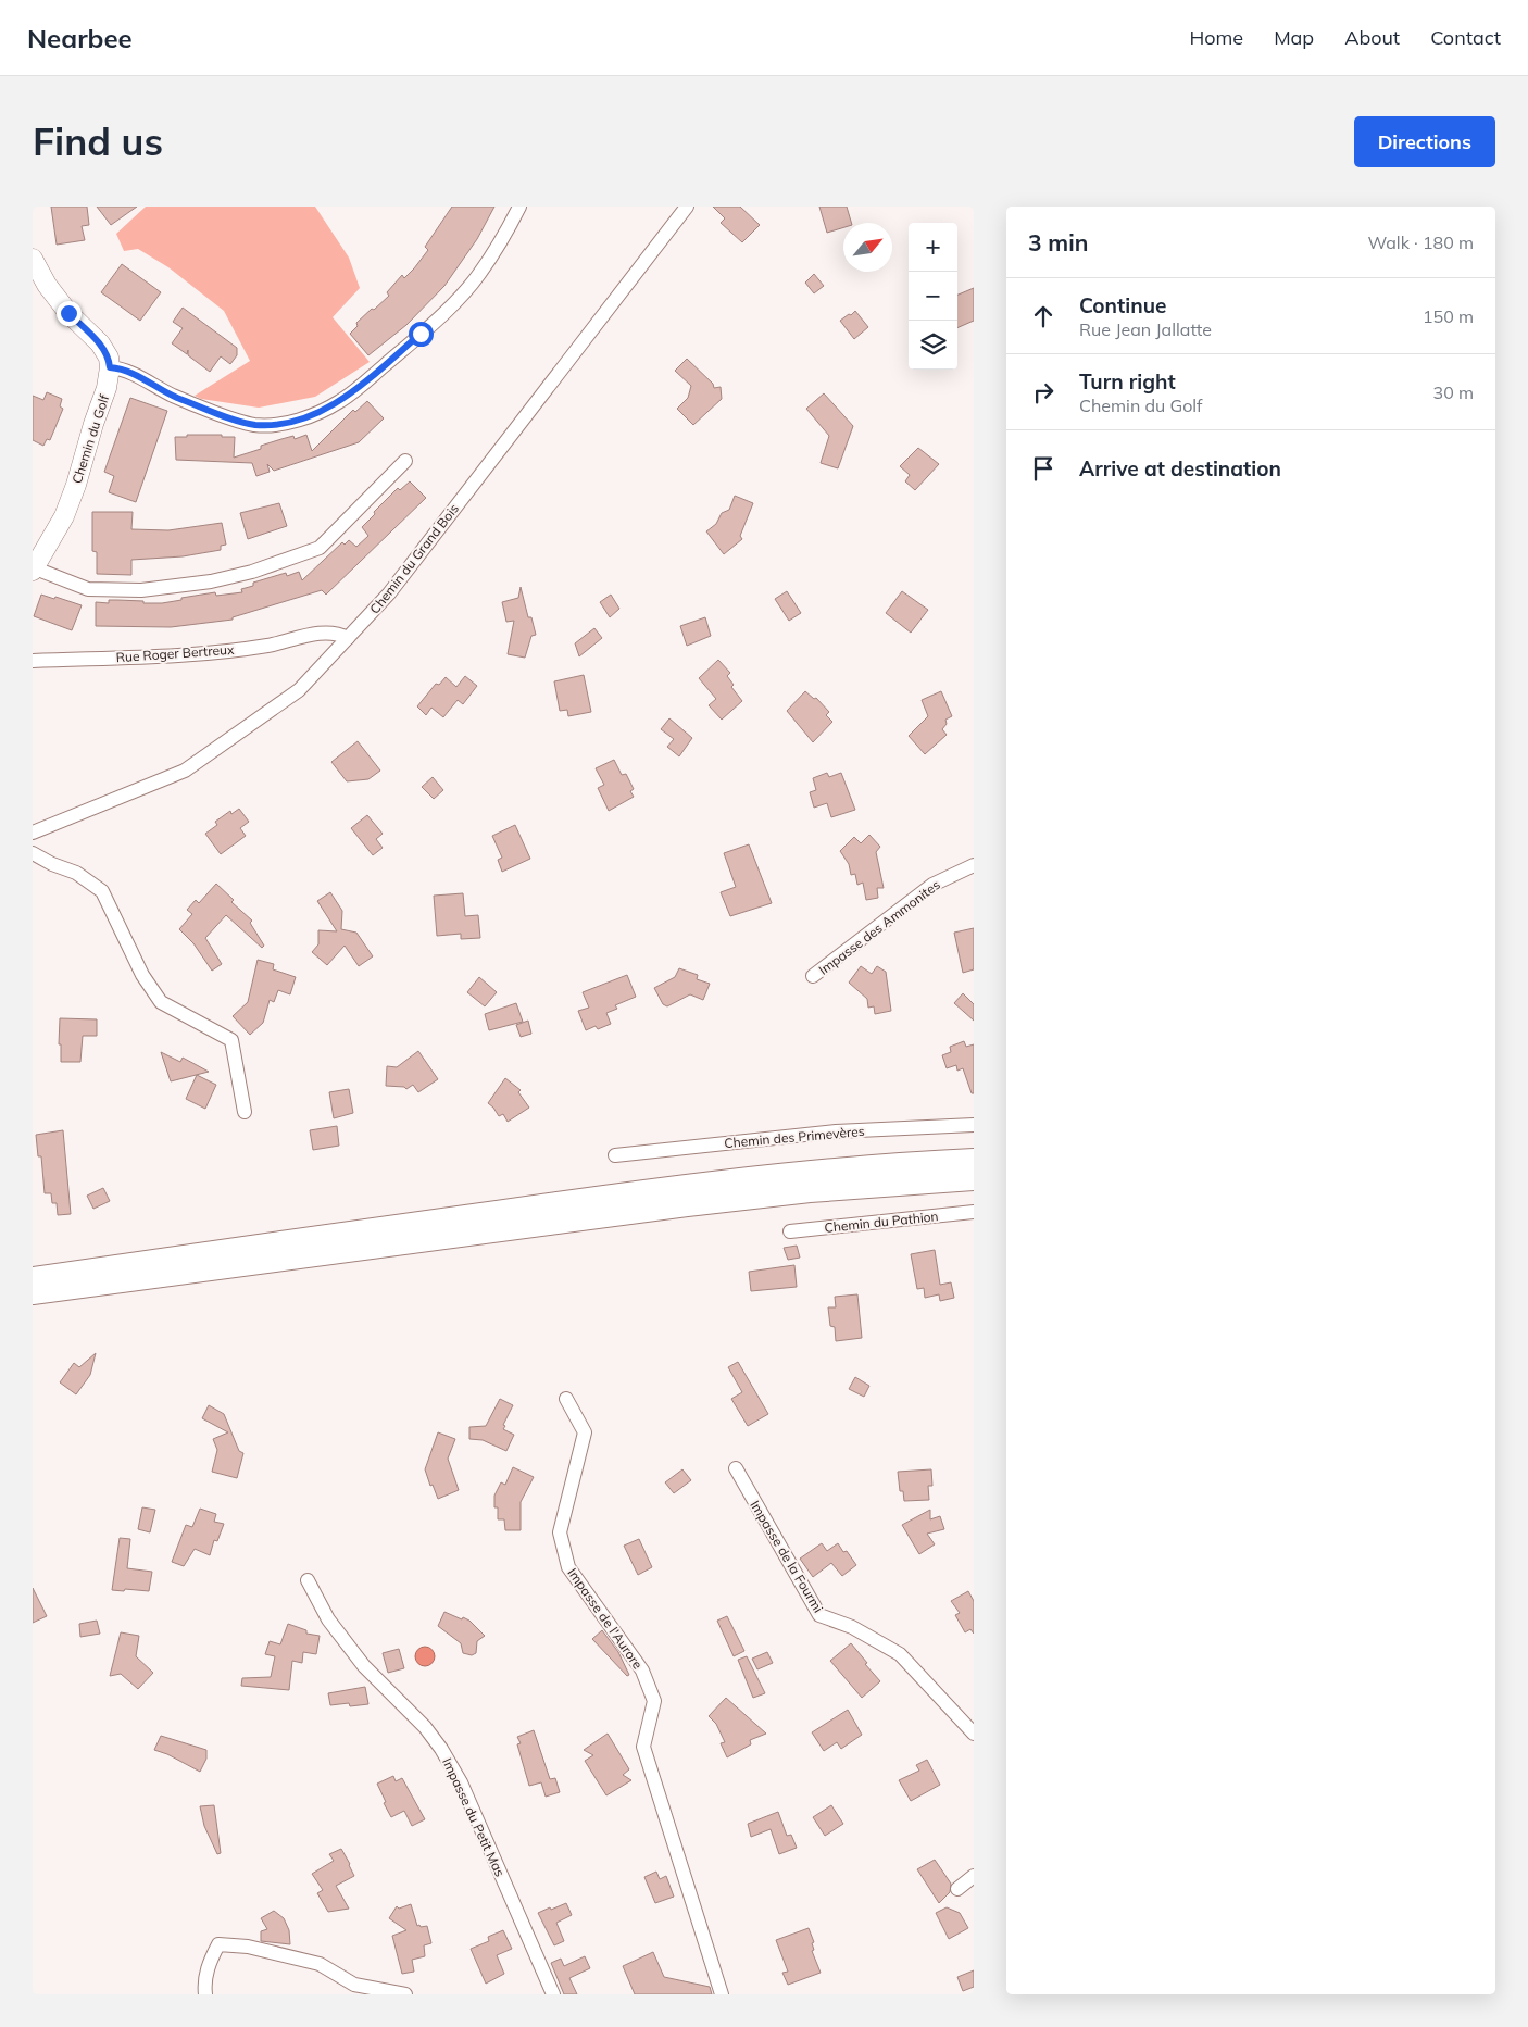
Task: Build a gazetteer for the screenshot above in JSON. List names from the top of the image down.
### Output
{
  "streets": {
    "street": [
      "Chemin du Golf",
      "Chemin du Grand Bois",
      "Rue Roger Bertreux",
      "Impasse des Ammonites",
      "Chemin des Primevères",
      "Chemin du Pathion",
      "Impasse de la Fourmi",
      "Impasse de l'Aurore",
      "Impasse du Petit Mas"
    ]
  },
  "crossings": [
    ["Chemin du Grand Bois", "Rue Roger Bertreux"]
  ],
  "north": "top right",
  "page": {
    "header": "Nearbee",
    "nav": [
      "Home",
      "Map",
      "About",
      "Contact"
    ],
    "buttons": "Directions",
    "title": "Find us",
    "heading": ["3 min", "Walk · 180 m"],
    "map_buttons": ["+", "−"],
    "list": [
      ["Continue", "Rue Jean Jallatte", "150 m"],
      ["Turn right", "Chemin du Golf", "30 m"],
      "Arrive at destination"
    ]
  }
}
